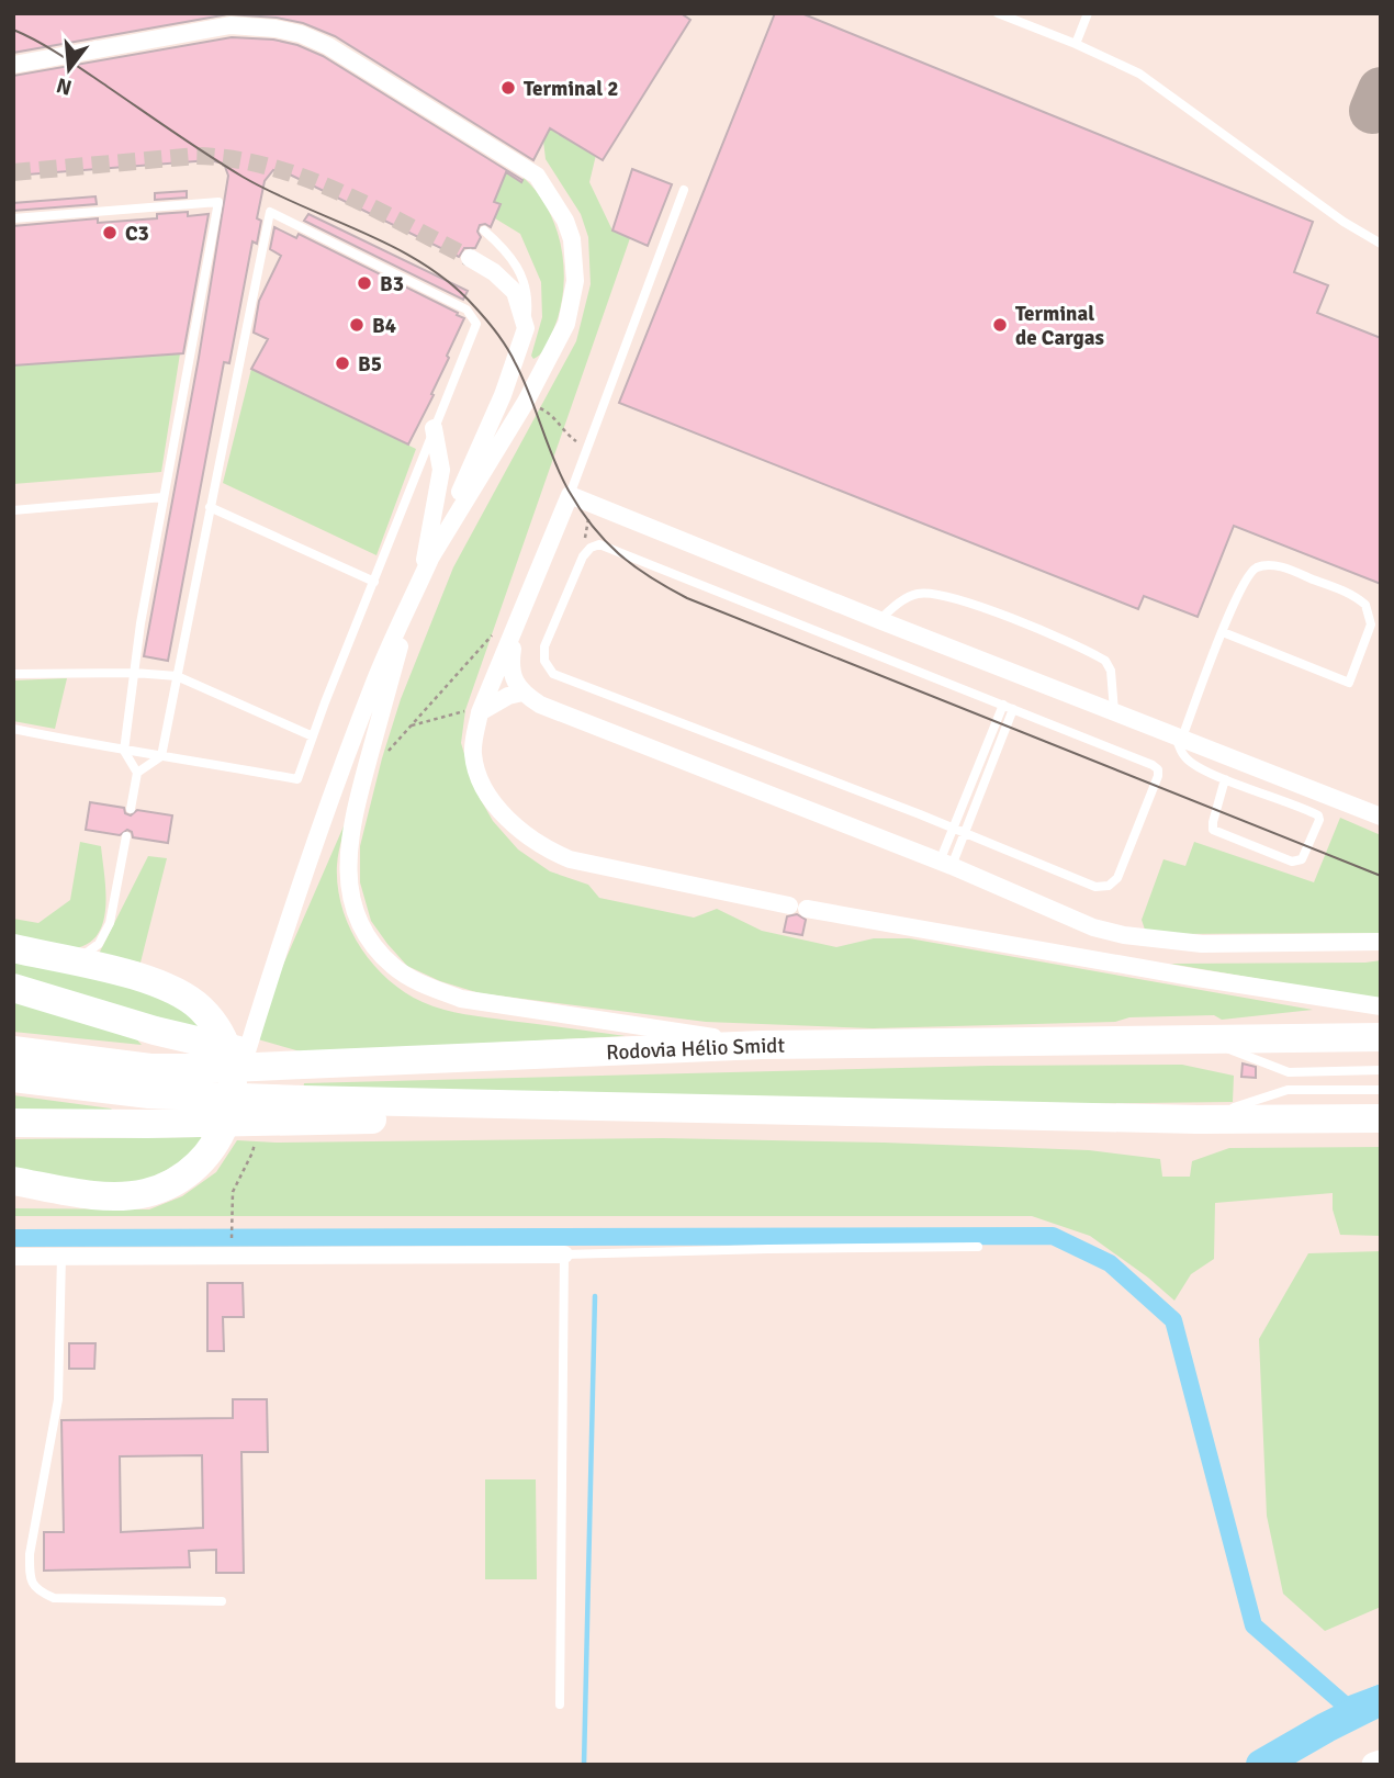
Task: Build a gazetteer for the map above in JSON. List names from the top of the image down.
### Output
{
  "streets": {
    "main road": ["Rodovia Hélio Smidt"]
  },
  "places": [
    "Terminal 2",
    "C3",
    "B3",
    "B4",
    "Terminal de Cargas",
    "B5"
  ],
  "north": "bottom"
}
